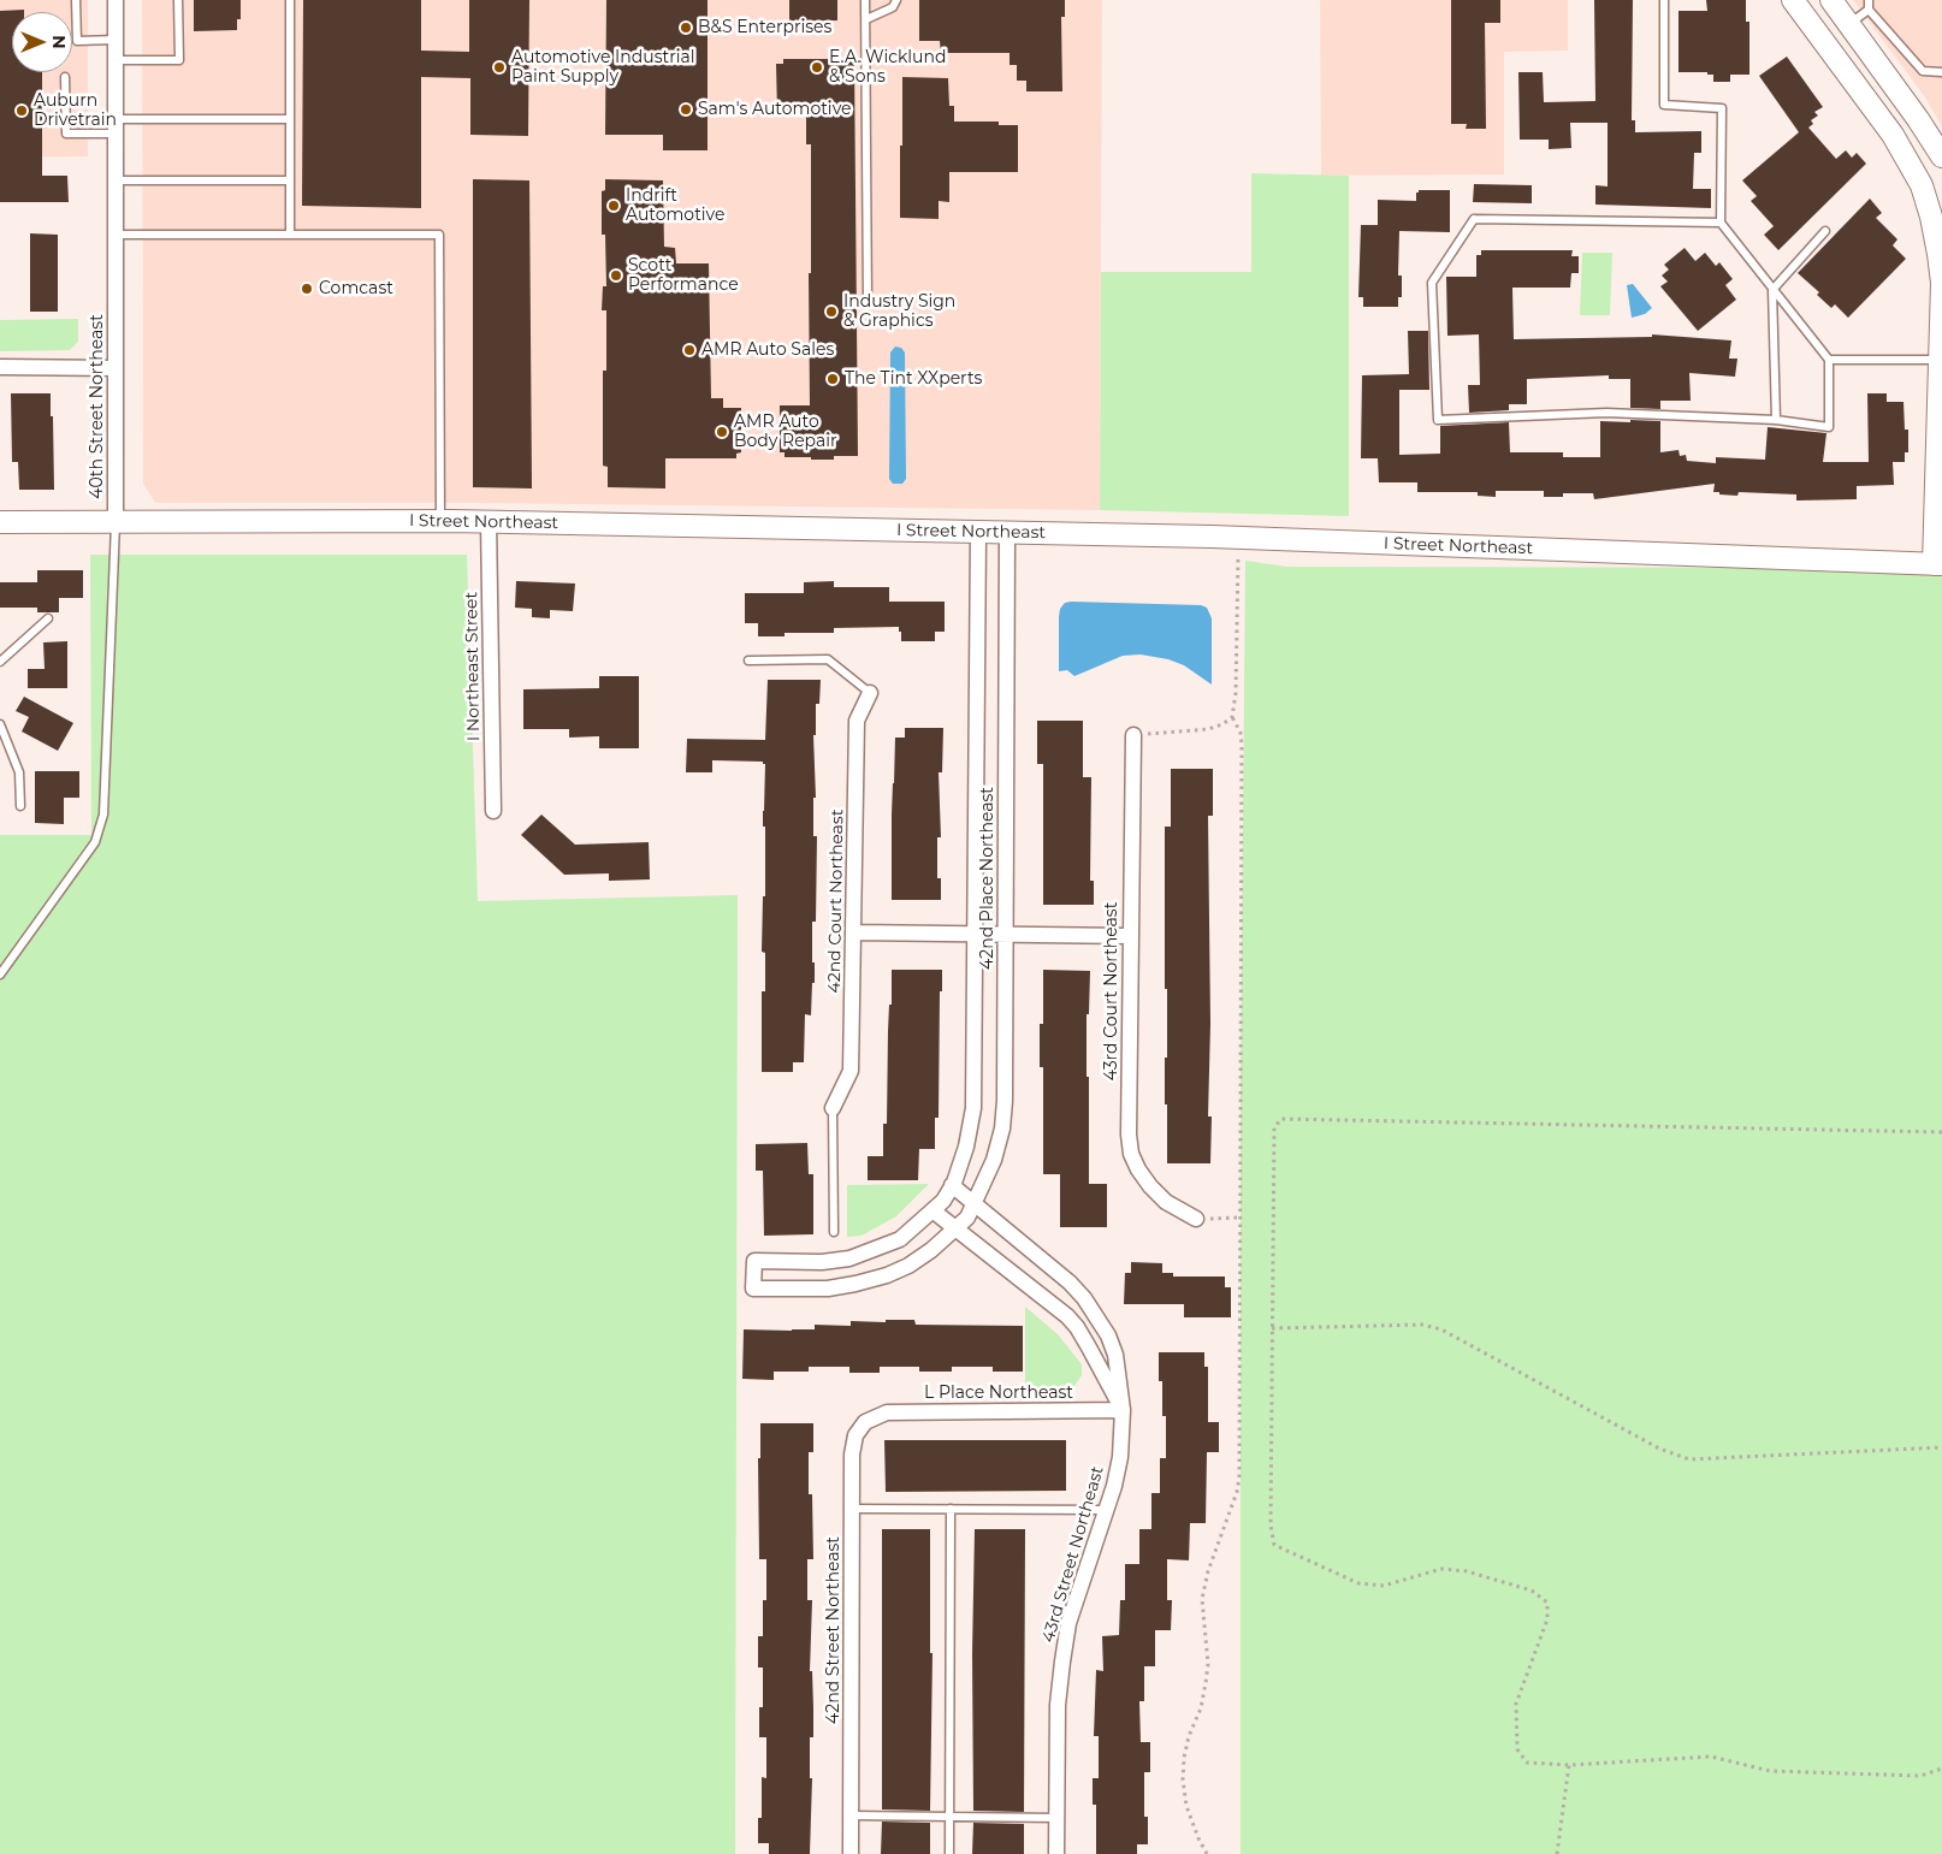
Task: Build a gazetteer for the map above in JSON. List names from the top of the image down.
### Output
{
  "streets": {
    "street": [
      "40th Street Northeast",
      "I Street Northeast",
      "I Northeast Street",
      "42nd Place Northeast",
      "42nd Court Northeast",
      "43rd Court Northeast",
      "L Place Northeast",
      "43rd Street Northeast",
      "42nd Street Northeast"
    ]
  },
  "crossings": [
    ["40th Street Northeast", "I Street Northeast"],
    ["I Street Northeast", "I Northeast Street"],
    ["I Street Northeast", "42nd Place Northeast"],
    ["42nd Place Northeast", "43rd Street Northeast"],
    ["L Place Northeast", "43rd Street Northeast"],
    ["L Place Northeast", "42nd Street Northeast"]
  ],
  "places": [
    "B&S Enterprises",
    "Automotive Industrial Paint Supply",
    "E.A. Wicklund & Sons",
    "Sam's Automotive",
    "Auburn Drivetrain",
    "Indrift Automotive",
    "Scott Performance",
    "Comcast",
    "Industry Sign & Graphics",
    "AMR Auto Sales",
    "The Tint XXperts",
    "AMR Auto Body Repair"
  ],
  "north": "right"
}
